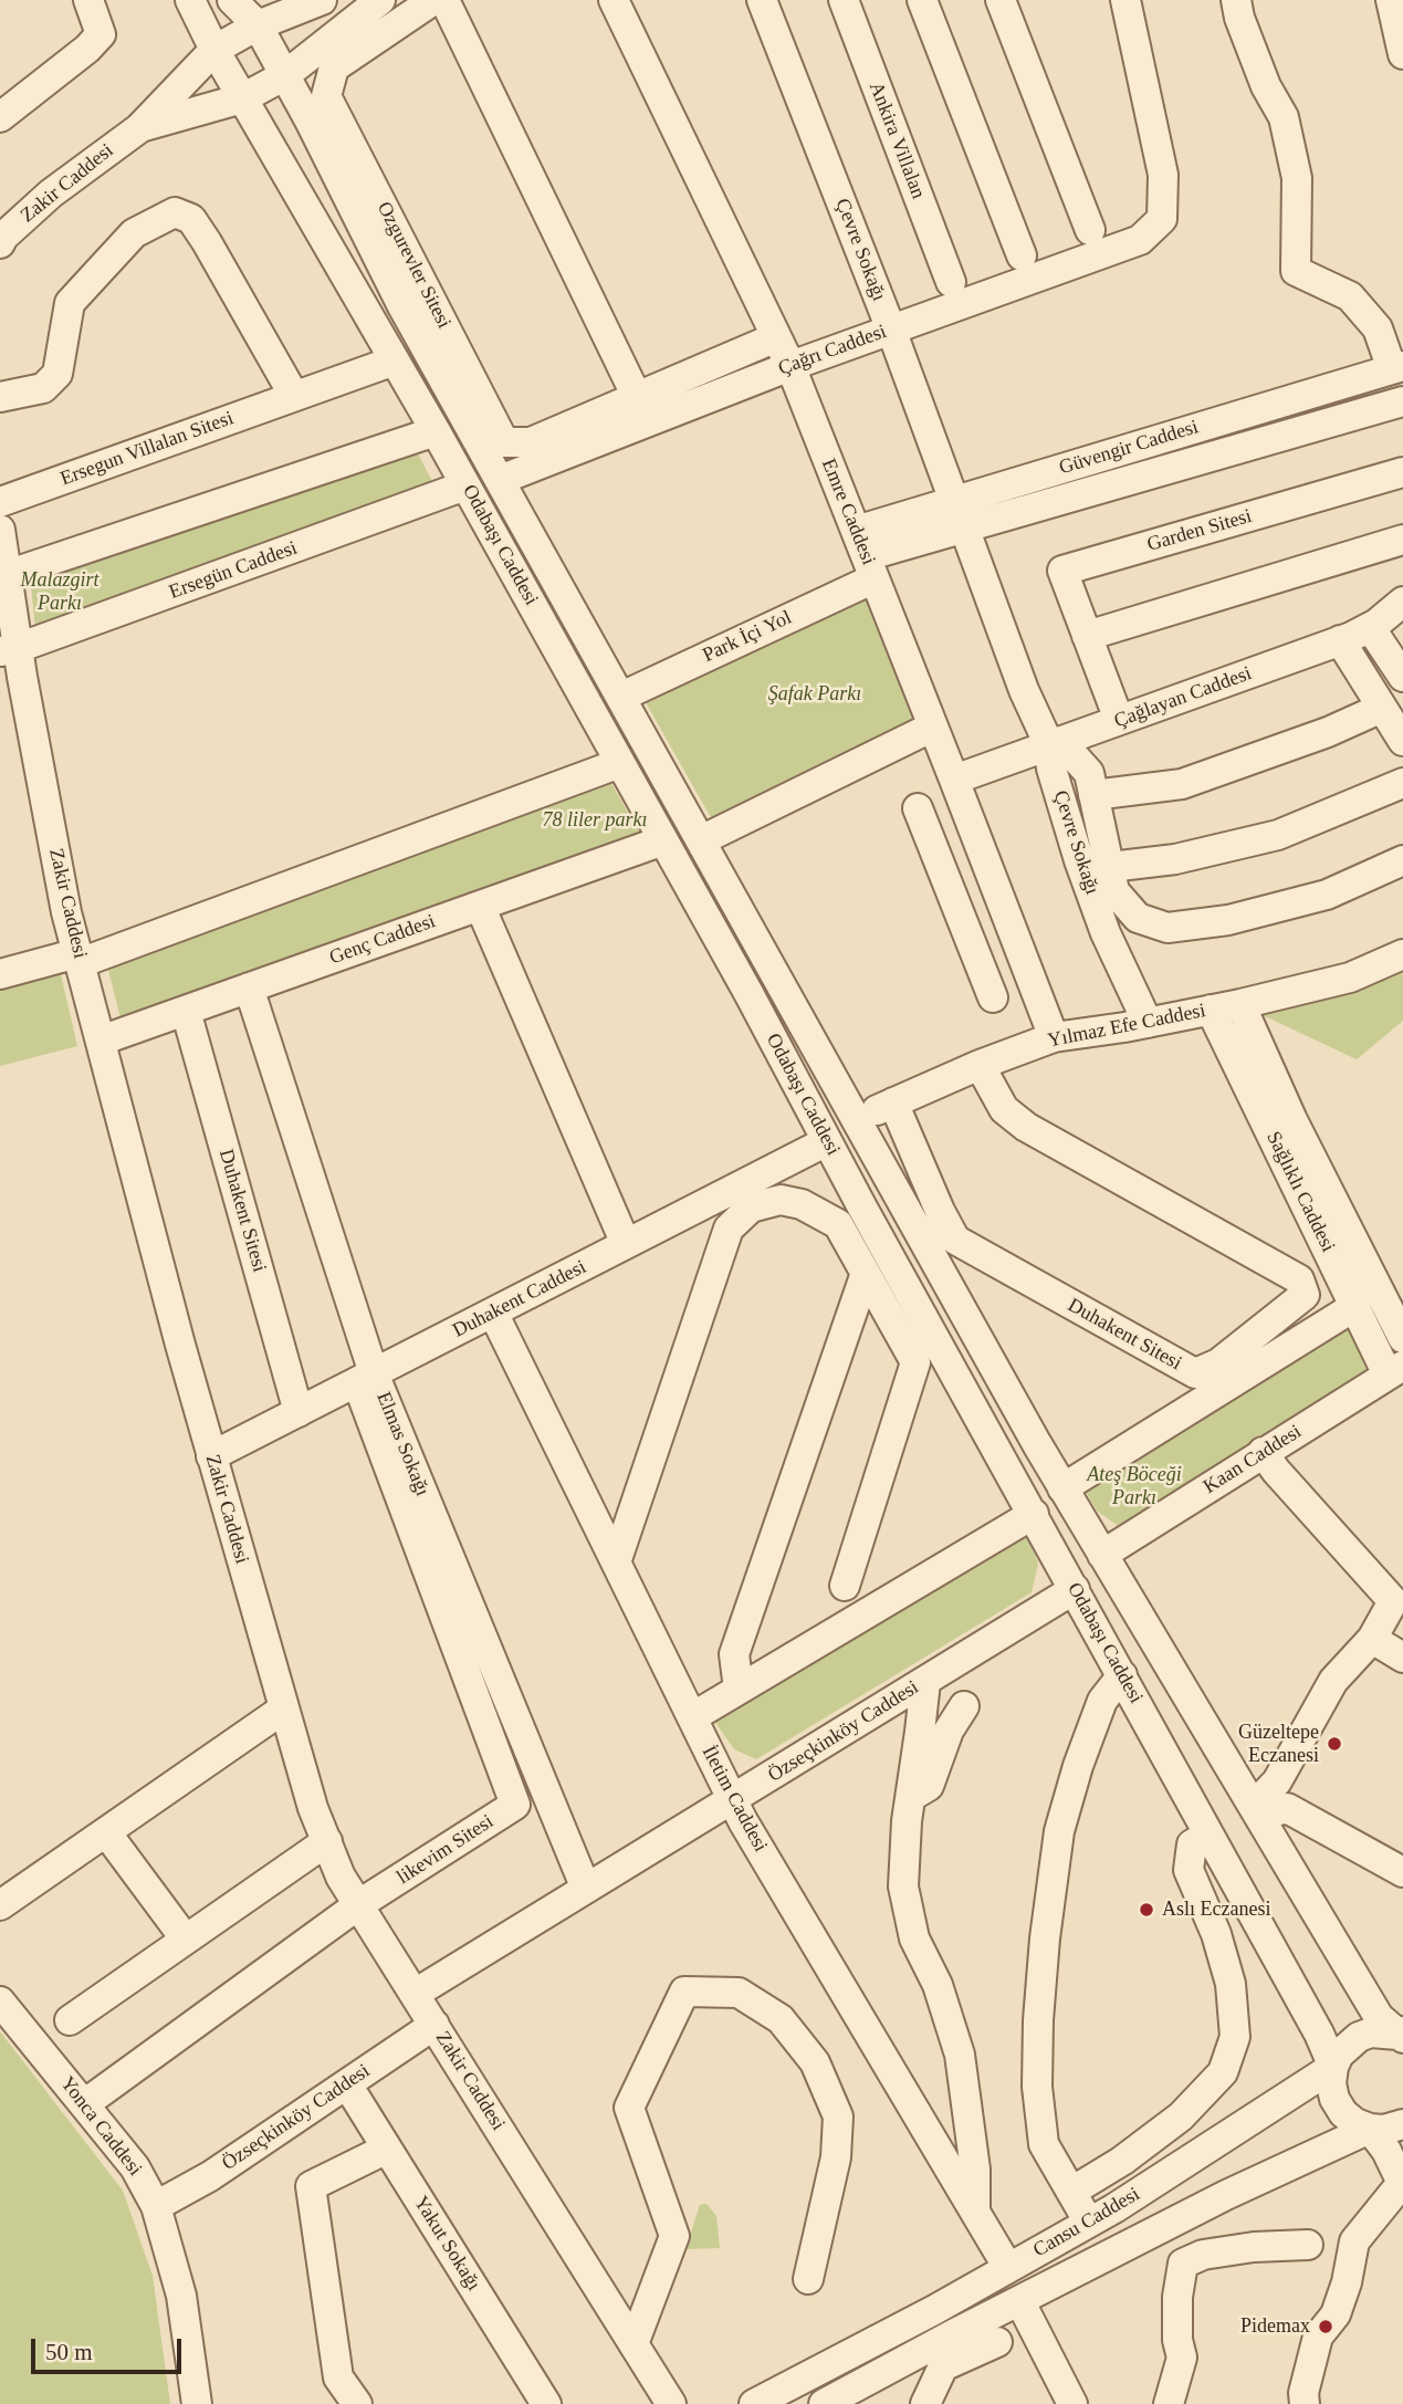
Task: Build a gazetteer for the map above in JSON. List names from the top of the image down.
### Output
{
  "streets": {
    "street": [
      "Ankira Villalan",
      "Zakir Caddesi",
      "Çevre Sokağı",
      "Ozgurevler Sitesi",
      "Çağrı Caddesi",
      "Güvengir Caddesi",
      "Ersegun Villalan Sitesi",
      "Emre Caddesi",
      "Garden Sitesi",
      "Odabaşı Caddesi",
      "Ersegün Caddesi",
      "Park İçi Yol",
      "Çağlayan Caddesi",
      "Genç Caddesi",
      "Yılmaz Efe Caddesi",
      "Sağlıklı Caddesi",
      "Duhakent Sitesi",
      "Duhakent Caddesi",
      "Elmas Sokağı",
      "Kaan Caddesi",
      "Özseçkinköy Caddesi",
      "İletim Caddesi",
      "likevim Sitesi",
      "Yonca Caddesi",
      "Cansu Caddesi",
      "Yakut Sokağı"
    ]
  },
  "crossings": [
    ["Zakir Caddesi", "Ersegün Caddesi"],
    ["Zakir Caddesi", "Genç Caddesi"],
    ["Zakir Caddesi", "Duhakent Caddesi"],
    ["Zakir Caddesi", "Özseçkinköy Caddesi"],
    ["Zakir Caddesi", "likevim Sitesi"],
    ["Çevre Sokağı", "Çağrı Caddesi"],
    ["Çevre Sokağı", "Güvengir Caddesi"],
    ["Çevre Sokağı", "Çağlayan Caddesi"],
    ["Çevre Sokağı", "Yılmaz Efe Caddesi"],
    ["Ozgurevler Sitesi", "Emre Caddesi"],
    ["Çağrı Caddesi", "Emre Caddesi"],
    ["Çağrı Caddesi", "Odabaşı Caddesi"],
    ["Güvengir Caddesi", "Emre Caddesi"],
    ["Güvengir Caddesi", "Park İçi Yol"],
    ["Ersegun Villalan Sitesi", "Odabaşı Caddesi"],
    ["Emre Caddesi", "Park İçi Yol"],
    ["Emre Caddesi", "Çağlayan Caddesi"],
    ["Emre Caddesi", "Yılmaz Efe Caddesi"],
    ["Garden Sitesi", "Çağlayan Caddesi"],
    ["Odabaşı Caddesi", "Ersegün Caddesi"],
    ["Odabaşı Caddesi", "Park İçi Yol"],
    ["Odabaşı Caddesi", "Genç Caddesi"],
    ["Odabaşı Caddesi", "Yılmaz Efe Caddesi"],
    ["Odabaşı Caddesi", "Duhakent Caddesi"],
    ["Odabaşı Caddesi", "Kaan Caddesi"],
    ["Odabaşı Caddesi", "Özseçkinköy Caddesi"],
    ["Odabaşı Caddesi", "Cansu Caddesi"],
    ["Genç Caddesi", "Duhakent Sitesi"],
    ["Genç Caddesi", "Elmas Sokağı"],
    ["Yılmaz Efe Caddesi", "Sağlıklı Caddesi"],
    ["Yılmaz Efe Caddesi", "Duhakent Sitesi"],
    ["Sağlıklı Caddesi", "Kaan Caddesi"],
    ["Duhakent Sitesi", "Duhakent Caddesi"],
    ["Duhakent Caddesi", "Elmas Sokağı"],
    ["Duhakent Caddesi", "İletim Caddesi"],
    ["Duhakent Caddesi", "likevim Sitesi"],
    ["Elmas Sokağı", "Özseçkinköy Caddesi"],
    ["Elmas Sokağı", "likevim Sitesi"],
    ["Özseçkinköy Caddesi", "İletim Caddesi"],
    ["Özseçkinköy Caddesi", "Yonca Caddesi"],
    ["Özseçkinköy Caddesi", "Yakut Sokağı"],
    ["İletim Caddesi", "Cansu Caddesi"],
    ["likevim Sitesi", "Yonca Caddesi"]
  ],
  "parks": [
    "Malazgirt Parkı",
    "Şafak Parkı",
    "78 liler parkı",
    "Ateş Böceği Parkı"
  ],
  "places": ["Güzeltepe Eczanesi", "Aslı Eczanesi", "Pidemax"],
  "scale_bar": "50 m"
}
